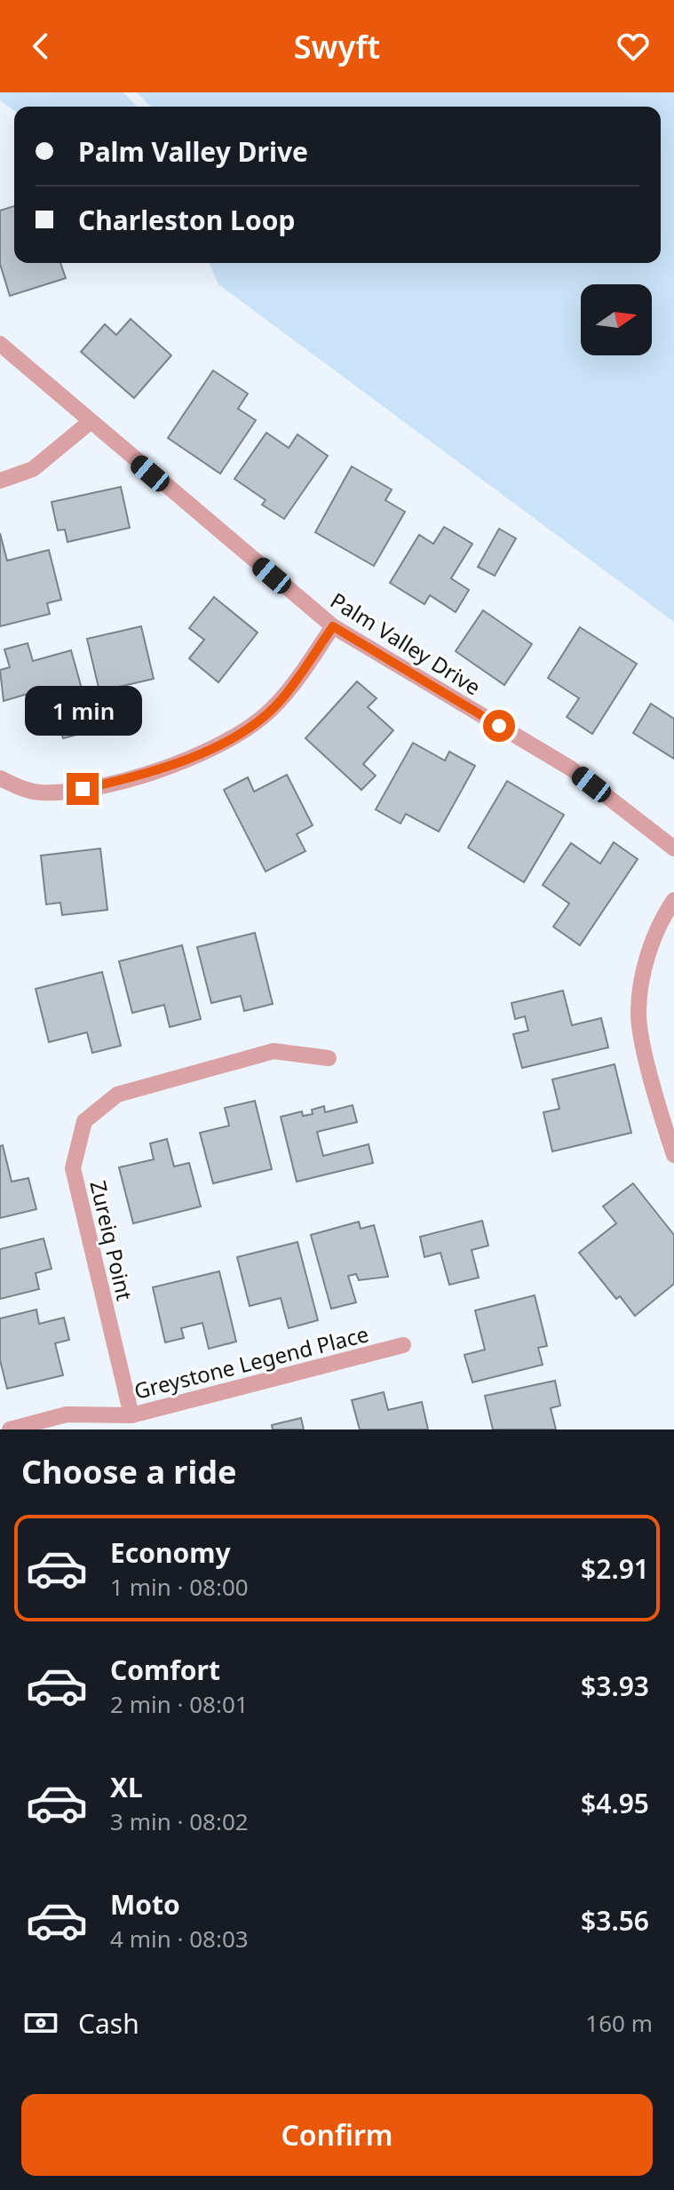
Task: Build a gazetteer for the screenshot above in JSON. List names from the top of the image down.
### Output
{
  "streets": {
    "street": ["Palm Valley Drive", "Zureiq Point", "Greystone Legend Place"]
  },
  "crossings": [
    ["Zureiq Point", "Greystone Legend Place"]
  ],
  "north": "right",
  "page": {
    "header": "Swyft",
    "banner": ["Palm Valley Drive", "Charleston Loop"],
    "bubble": "1 min",
    "heading": "Choose a ride",
    "list": [
      {
        "name": "Economy",
        "note": "1 min · 08:00",
        "value": "$2.91"
      },
      {
        "name": "Comfort",
        "note": "2 min · 08:01",
        "value": "$3.93"
      },
      {
        "name": "XL",
        "note": "3 min · 08:02",
        "value": "$4.95"
      },
      {
        "name": "Moto",
        "note": "4 min · 08:03",
        "value": "$3.56"
      }
    ],
    "pay": ["Cash", "160 m"],
    "buttons": "Confirm"
  }
}
